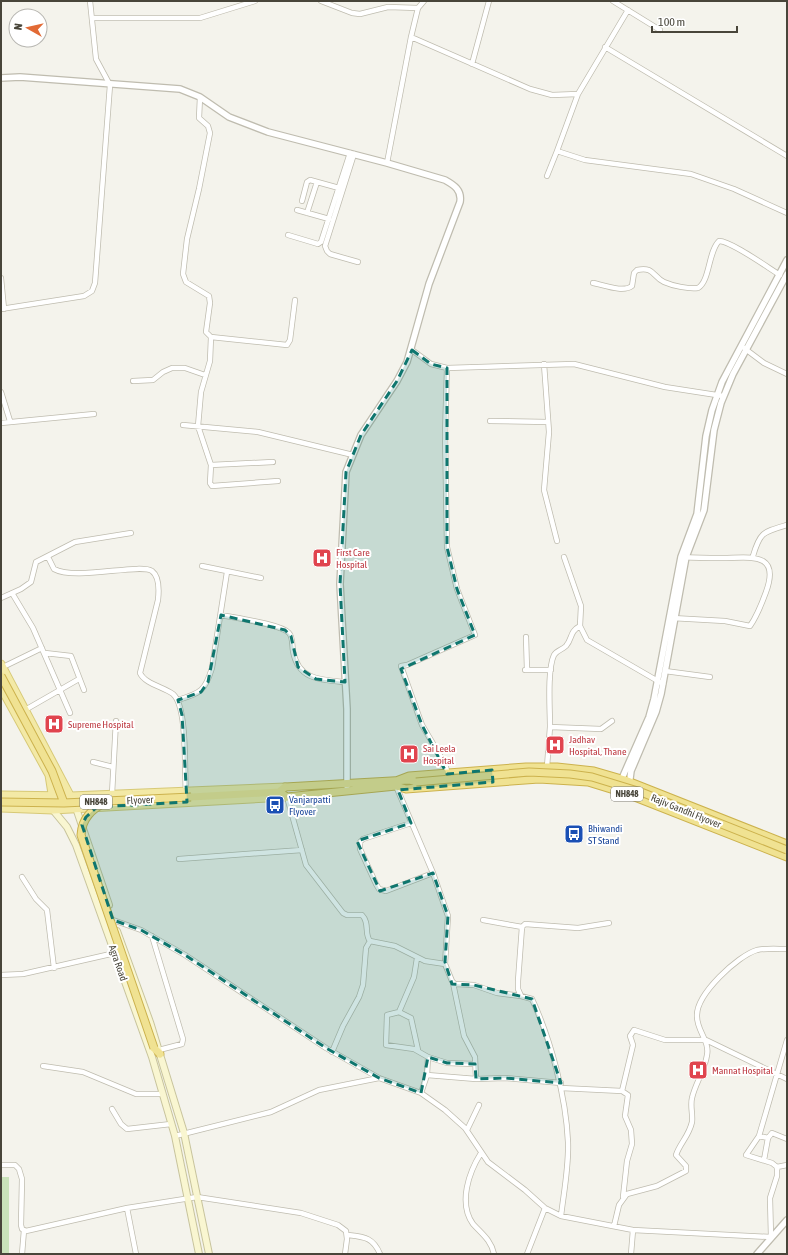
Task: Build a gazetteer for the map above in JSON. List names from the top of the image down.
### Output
{
  "streets": {
    "highway": ["NH848", "Flyover", "Rajiv Gandhi Flyover"],
    "main road": ["Agra Road"]
  },
  "crossings": [
    ["NH848", "Rajiv Gandhi Flyover"]
  ],
  "places": {
    "hospital": [
      "First Care Hospital",
      "Supreme Hospital",
      "Jadhav Hospital, Thane",
      "Sai Leela Hospital",
      "Mannat Hospital"
    ],
    "bus stop": ["Vanjarpatti Flyover", "Bhiwandi ST Stand"]
  },
  "scale_bar": "100 m",
  "north": "left"
}
